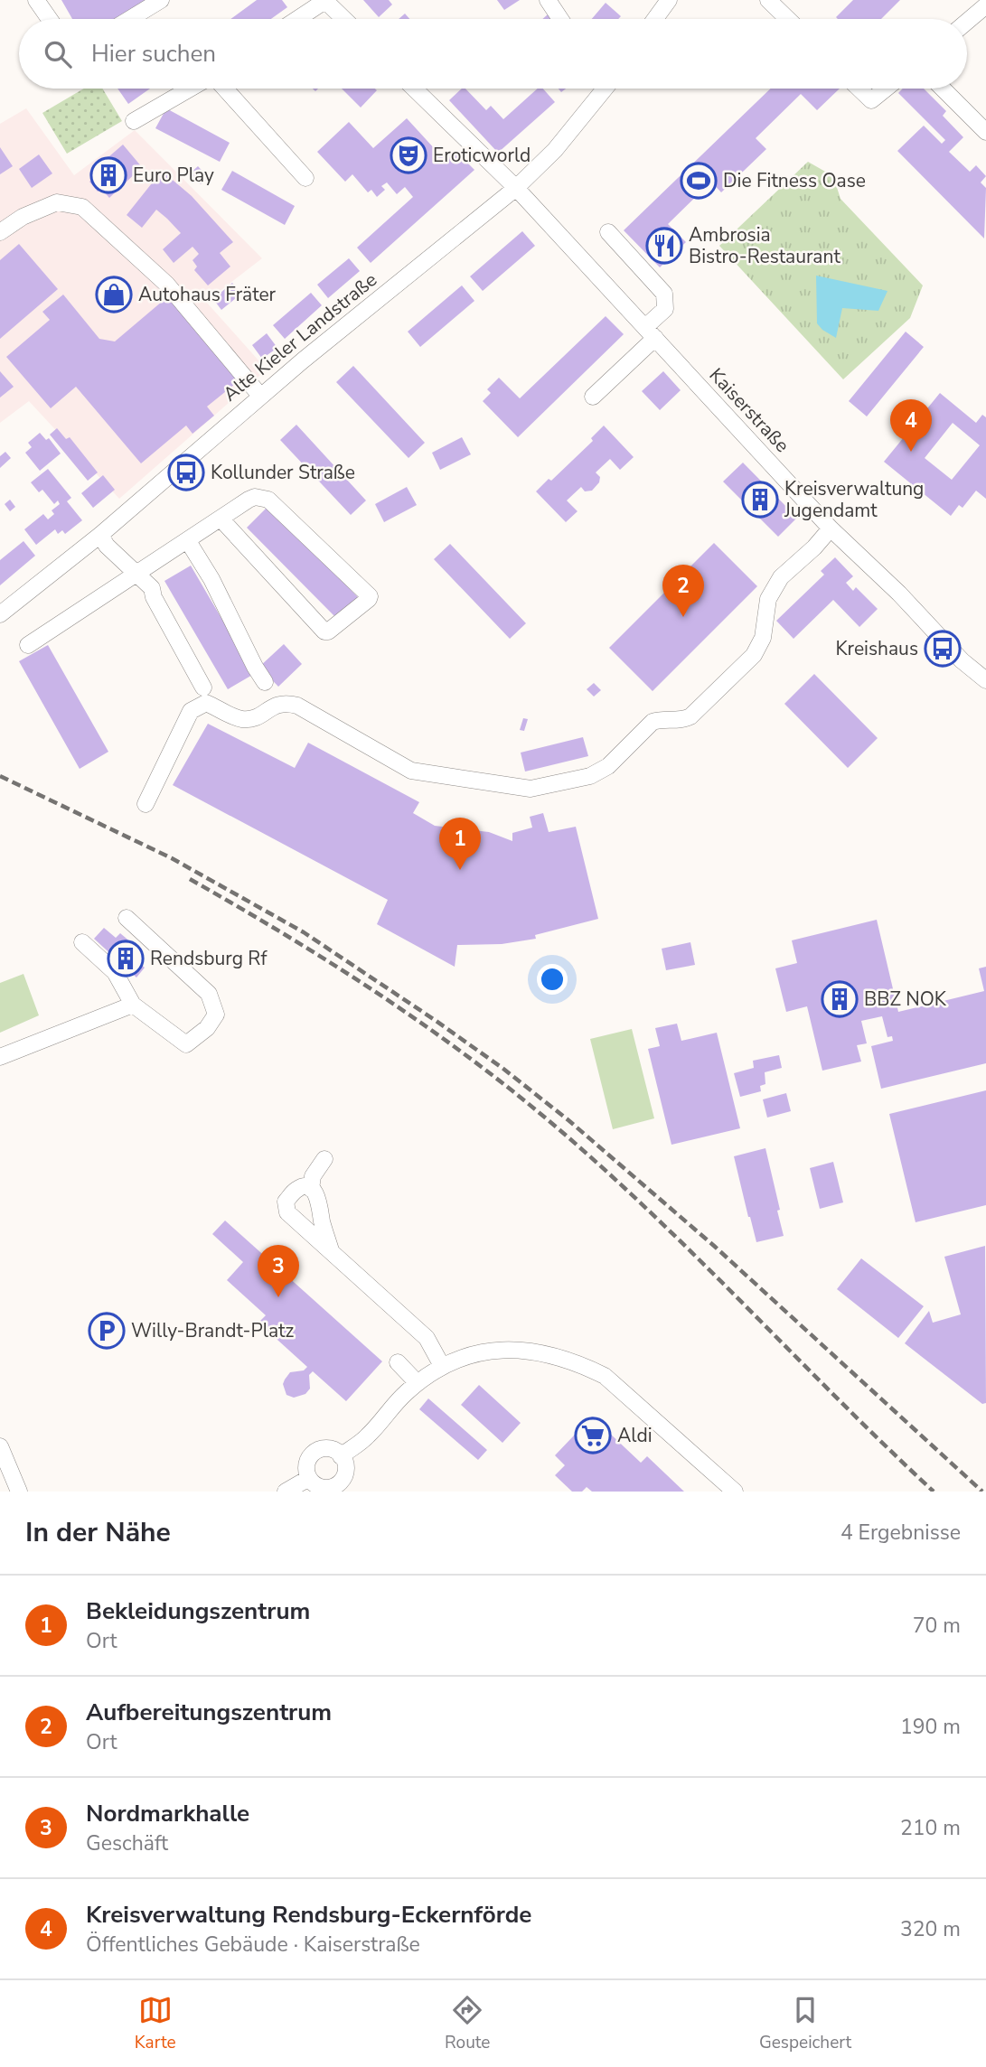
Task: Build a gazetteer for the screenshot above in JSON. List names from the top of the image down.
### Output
{
  "streets": {
    "street": ["Alte Kieler Landstraße", "Kaiserstraße"]
  },
  "crossings": [
    ["Alte Kieler Landstraße", "Kaiserstraße"]
  ],
  "places": {
    "theatre": ["Eroticworld"],
    "building": [
      "Euro Play",
      "Kreisverwaltung Jugendamt",
      "Rendsburg Rf",
      "BBZ NOK"
    ],
    "sports": ["Die Fitness Oase"],
    "restaurant": ["Ambrosia Bistro-Restaurant"],
    "shop": ["Autohaus Fräter"],
    "bus stop": ["Kollunder Straße", "Kreishaus"],
    "parking": ["Willy-Brandt-Platz"],
    "supermarket": ["Aldi"]
  },
  "page": {
    "search": "Hier suchen",
    "pins": [
      "4",
      "2",
      "1",
      "3"
    ],
    "heading": ["In der Nähe", "4 Ergebnisse"],
    "list": [
      {
        "mark": "1",
        "name": "Bekleidungszentrum",
        "note": "Ort",
        "value": "70 m"
      },
      {
        "mark": "2",
        "name": "Aufbereitungszentrum",
        "note": "Ort",
        "value": "190 m"
      },
      {
        "mark": "3",
        "name": "Nordmarkhalle",
        "note": "Geschäft",
        "value": "210 m"
      },
      {
        "mark": "4",
        "name": "Kreisverwaltung Rendsburg-Eckernförde",
        "note": "Öffentliches Gebäude · Kaiserstraße",
        "value": "320 m"
      }
    ],
    "nav": ["Karte", "Route", "Gespeichert"]
  }
}
